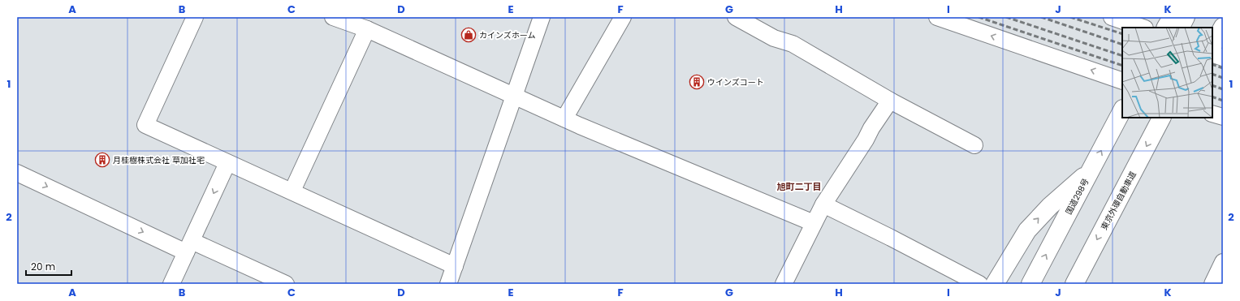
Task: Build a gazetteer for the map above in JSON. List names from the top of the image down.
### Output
{
  "streets": {
    "highway": ["国道298号", "東京外環自動車道"]
  },
  "districts": ["旭町二丁目"],
  "places": {
    "shop": ["カインズホーム"],
    "building": ["ウインズコート", "月桂樹株式会社 草加社宅"]
  },
  "scale_bar": "20 m",
  "grid": {
    "columns": [
      "A",
      "B",
      "C",
      "D",
      "E",
      "F",
      "G",
      "H",
      "I",
      "J",
      "K"
    ],
    "rows": ["1", "2"]
  }
}
